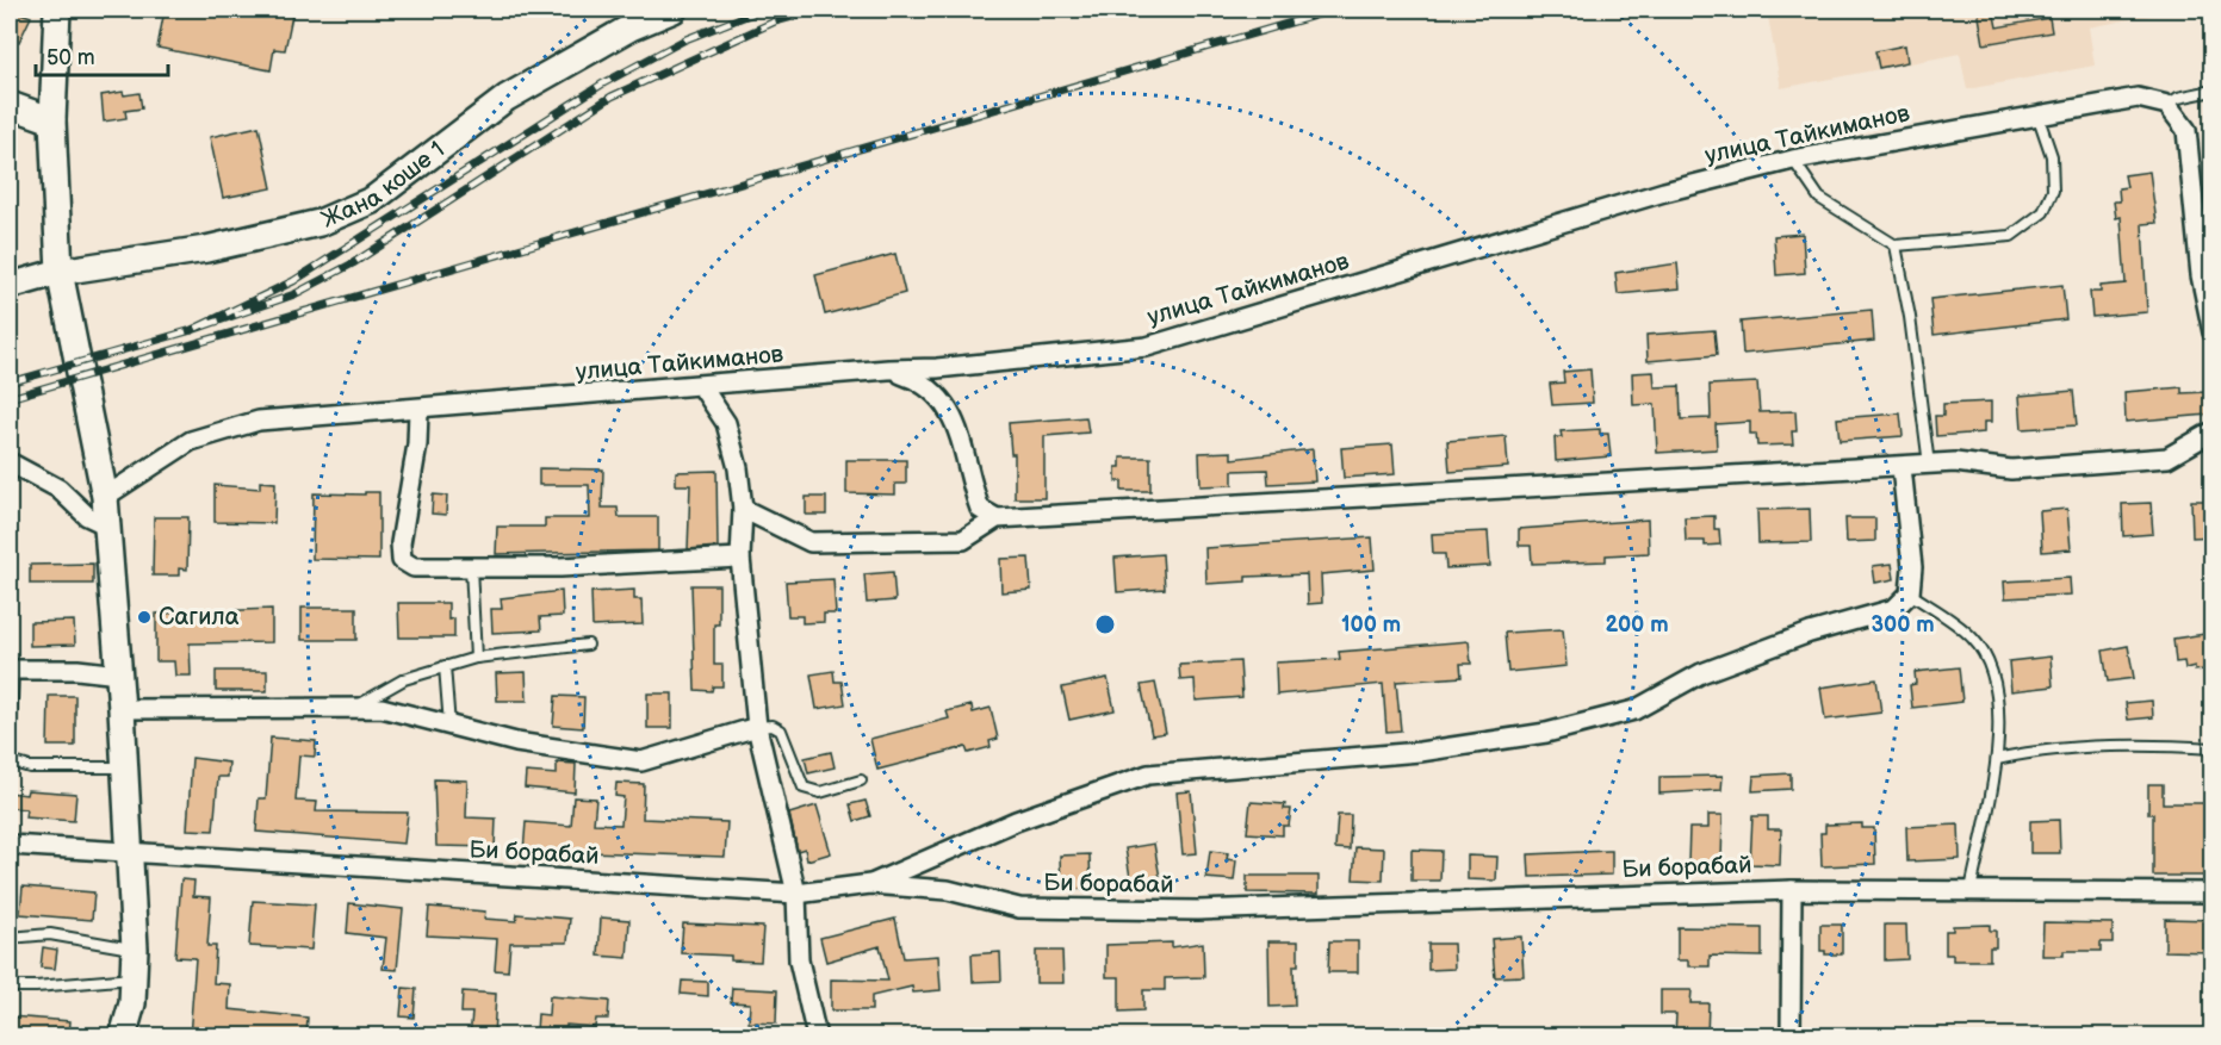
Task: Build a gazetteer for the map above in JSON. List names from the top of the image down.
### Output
{
  "streets": {
    "main road": ["Жана коше 1"],
    "street": ["улица Тайкиманов", "Би борабай"]
  },
  "places": ["Сагила"],
  "scale_bar": "50 m",
  "rings": ["100 m", "200 m", "300 m"]
}
